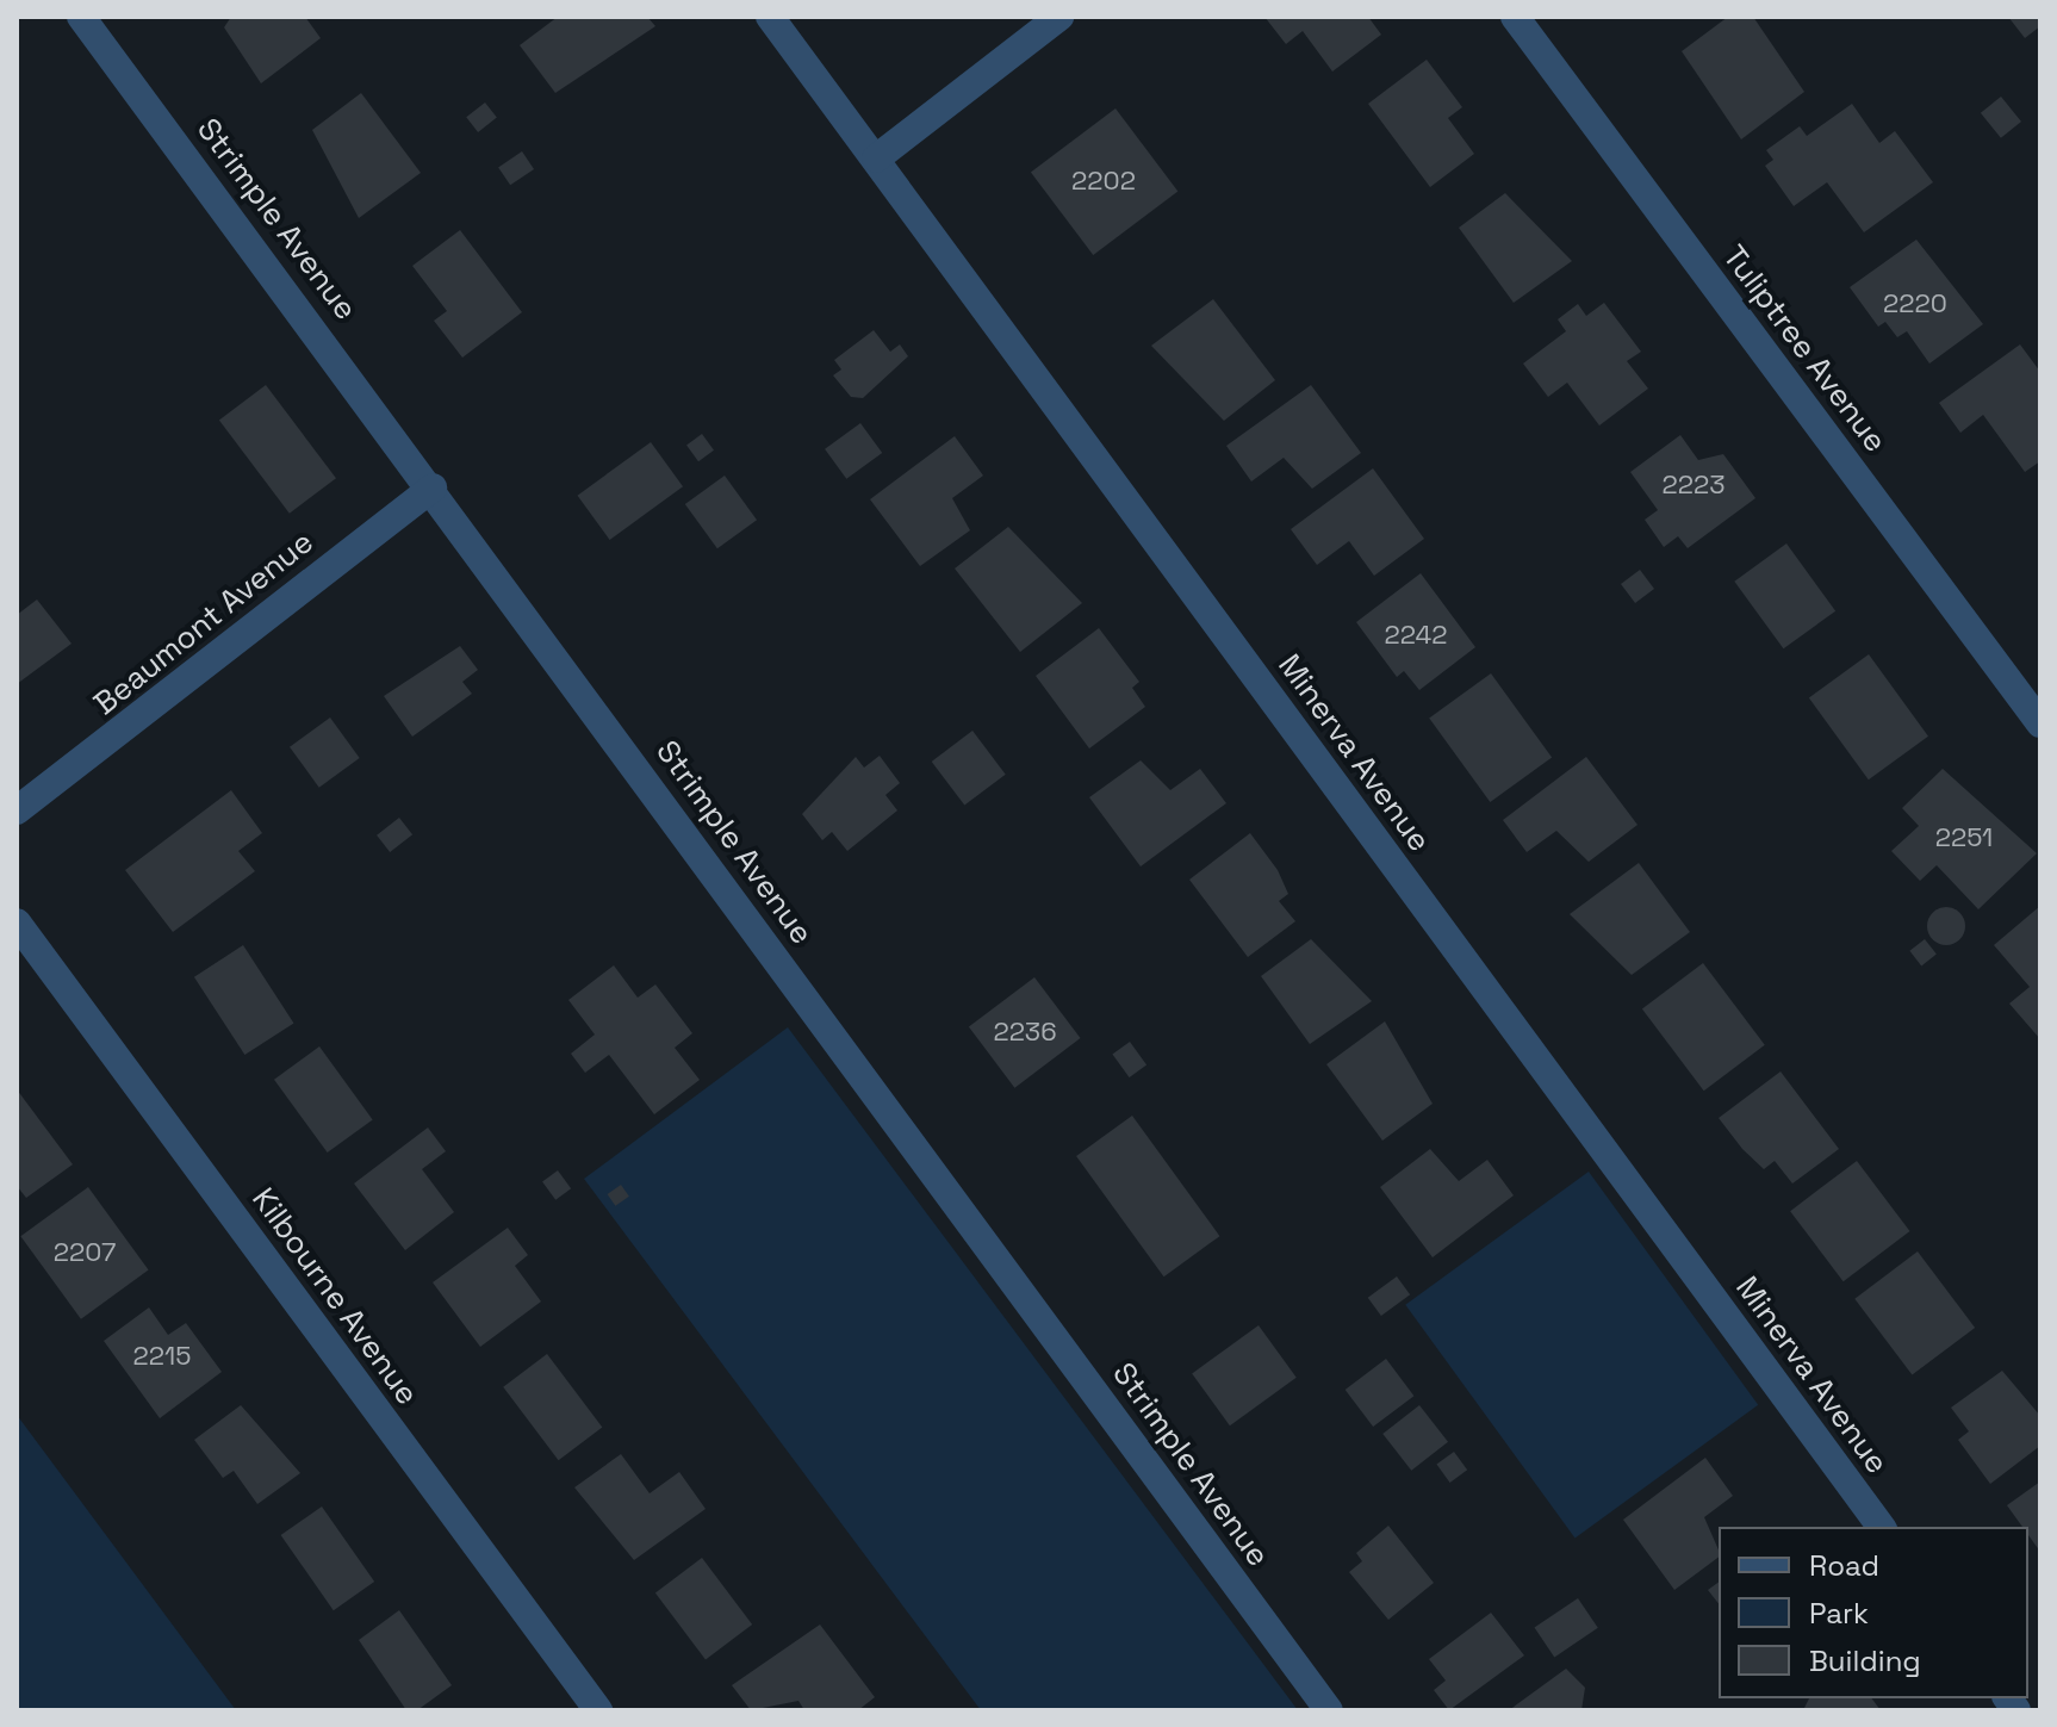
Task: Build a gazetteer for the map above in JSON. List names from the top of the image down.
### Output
{
  "streets": {
    "street": [
      "Strimple Avenue",
      "Tuliptree Avenue",
      "Beaumont Avenue",
      "Minerva Avenue",
      "Kilbourne Avenue"
    ]
  },
  "crossings": [
    ["Strimple Avenue", "Beaumont Avenue"]
  ],
  "house_numbers": [
    "2202",
    "2220",
    "2223",
    "2242",
    "2251",
    "2236",
    "2207",
    "2215"
  ],
  "legend": ["Road", "Park", "Building"]
}
